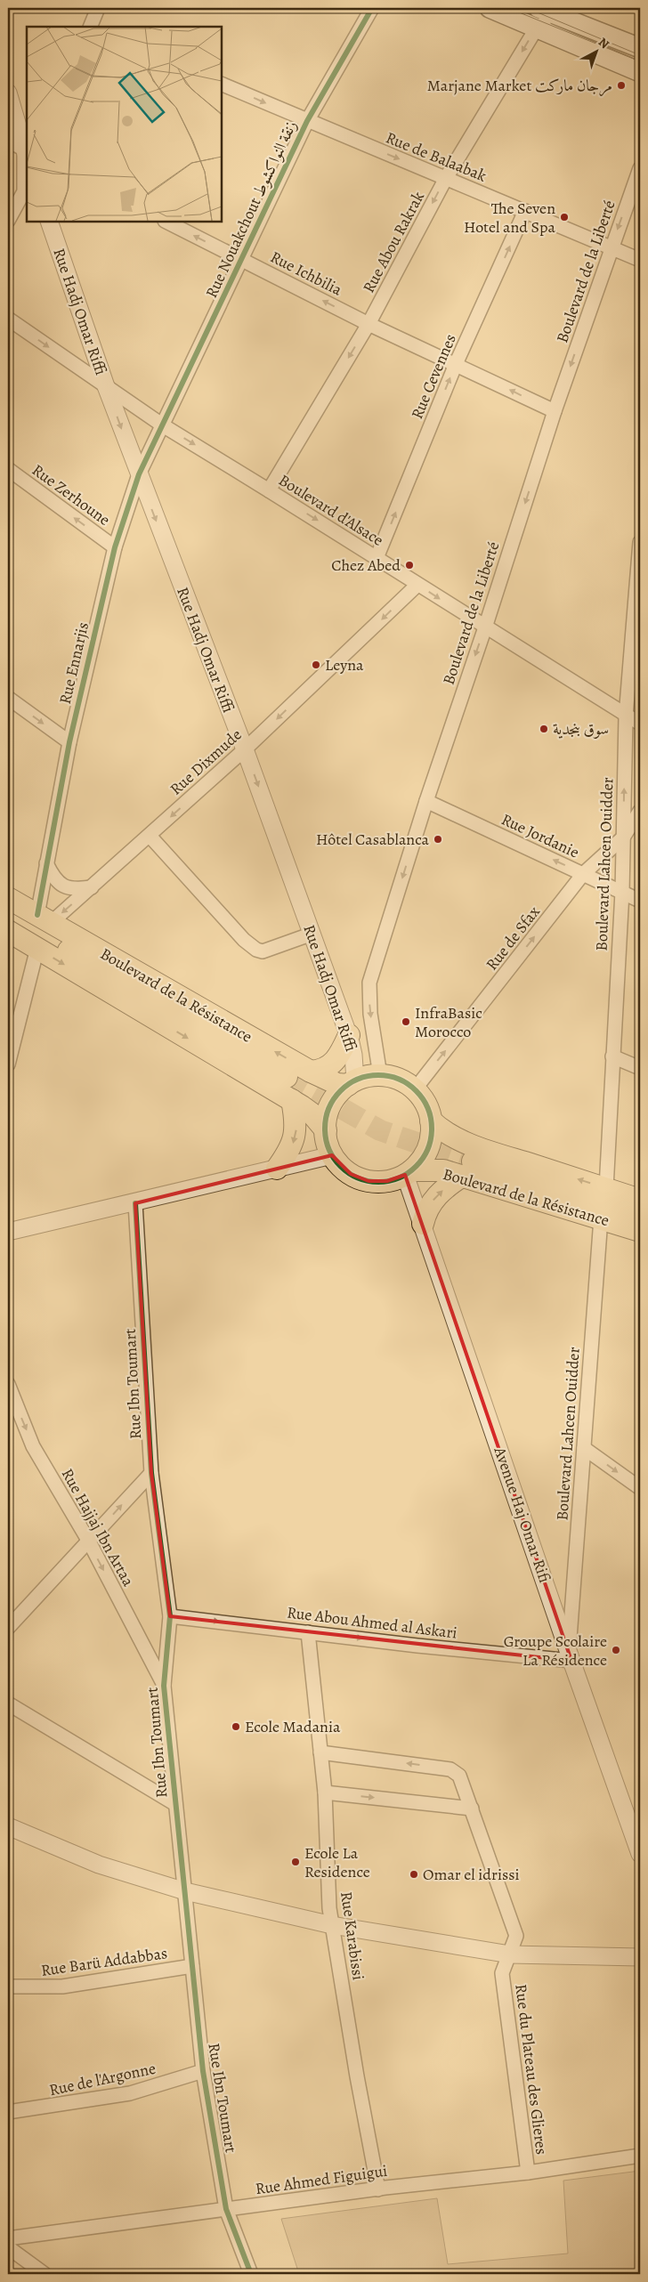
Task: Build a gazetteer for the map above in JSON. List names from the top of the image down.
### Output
{
  "streets": {
    "main road": ["Boulevard de la Résistance"],
    "street": [
      "Rue de Balaabak",
      "Rue Nouakchout زنقة النواكشوط",
      "Rue Abou Rakrak",
      "Boulevard de la Liberté",
      "Rue Ichbilia",
      "Rue Hadj Omar Riffi",
      "Rue Cevennes",
      "Rue Zerhoune",
      "Boulevard d'Alsace",
      "Rue Ennarjis",
      "Rue Dixmude",
      "Rue Jordanie",
      "Boulevard Lahcen Ouidder",
      "Rue de Sfax",
      "Rue Ibn Toumart",
      "Avenue Haj Omar Rifi",
      "Rue Hajjaj Ibn Artaa",
      "Rue Abou Ahmed al Askari",
      "Rue Karabissi",
      "Rue Barü Addabbas",
      "Rue du Plateau des Glieres",
      "Rue de l'Argonne",
      "Rue Ahmed Figuigui"
    ]
  },
  "crossings": [
    ["Rue de Balaabak", "Rue Nouakchout زنقة النواكشوط"],
    ["Rue de Balaabak", "Rue Abou Rakrak"],
    ["Rue de Balaabak", "Boulevard de la Liberté"],
    ["Rue de Balaabak", "Rue Cevennes"],
    ["Rue Nouakchout زنقة النواكشوط", "Rue Ichbilia"],
    ["Rue Nouakchout زنقة النواكشوط", "Boulevard d'Alsace"],
    ["Rue Nouakchout زنقة النواكشوط", "Rue Ennarjis"],
    ["Rue Abou Rakrak", "Rue Ichbilia"],
    ["Rue Abou Rakrak", "Boulevard d'Alsace"],
    ["Boulevard de la Liberté", "Rue Ichbilia"],
    ["Boulevard de la Liberté", "Rue Hadj Omar Riffi"],
    ["Boulevard de la Liberté", "Boulevard d'Alsace"],
    ["Boulevard de la Liberté", "Rue Jordanie"],
    ["Boulevard de la Liberté", "Rue de Sfax"],
    ["Boulevard de la Liberté", "Boulevard de la Résistance"],
    ["Boulevard de la Liberté", "Avenue Haj Omar Rifi"],
    ["Rue Ichbilia", "Rue Cevennes"],
    ["Rue Hadj Omar Riffi", "Boulevard d'Alsace"],
    ["Rue Hadj Omar Riffi", "Rue Ennarjis"],
    ["Rue Hadj Omar Riffi", "Rue Dixmude"],
    ["Rue Hadj Omar Riffi", "Rue de Sfax"],
    ["Rue Hadj Omar Riffi", "Boulevard de la Résistance"],
    ["Rue Hadj Omar Riffi", "Avenue Haj Omar Rifi"],
    ["Rue Cevennes", "Boulevard d'Alsace"],
    ["Rue Zerhoune", "Rue Ennarjis"],
    ["Boulevard d'Alsace", "Rue Ennarjis"],
    ["Boulevard d'Alsace", "Rue Dixmude"],
    ["Boulevard d'Alsace", "Boulevard Lahcen Ouidder"],
    ["Rue Ennarjis", "Rue Dixmude"],
    ["Rue Ennarjis", "Boulevard de la Résistance"],
    ["Rue Dixmude", "Boulevard de la Résistance"],
    ["Rue Jordanie", "Boulevard Lahcen Ouidder"],
    ["Rue Jordanie", "Rue de Sfax"],
    ["Boulevard Lahcen Ouidder", "Rue de Sfax"],
    ["Boulevard Lahcen Ouidder", "Boulevard de la Résistance"],
    ["Boulevard Lahcen Ouidder", "Avenue Haj Omar Rifi"],
    ["Boulevard Lahcen Ouidder", "Rue Abou Ahmed al Askari"],
    ["Rue de Sfax", "Boulevard de la Résistance"],
    ["Rue de Sfax", "Avenue Haj Omar Rifi"],
    ["Boulevard de la Résistance", "Avenue Haj Omar Rifi"],
    ["Rue Ibn Toumart", "Rue Hajjaj Ibn Artaa"],
    ["Rue Ibn Toumart", "Rue Abou Ahmed al Askari"],
    ["Rue Ibn Toumart", "Rue Barü Addabbas"],
    ["Rue Ibn Toumart", "Rue de l'Argonne"],
    ["Rue Ibn Toumart", "Rue Ahmed Figuigui"],
    ["Avenue Haj Omar Rifi", "Rue Abou Ahmed al Askari"],
    ["Rue Abou Ahmed al Askari", "Rue Karabissi"],
    ["Rue Karabissi", "Rue du Plateau des Glieres"],
    ["Rue Karabissi", "Rue Ahmed Figuigui"],
    ["Rue du Plateau des Glieres", "Rue Ahmed Figuigui"]
  ],
  "one_way": [
    "Rue de Balaabak",
    "Rue Abou Rakrak",
    "Boulevard de la Liberté",
    "Rue Ichbilia",
    "Rue Hadj Omar Riffi",
    "Rue Cevennes",
    "Rue Zerhoune",
    "Boulevard d'Alsace",
    "Rue Dixmude",
    "Rue Jordanie",
    "Rue de Sfax",
    "Rue Hajjaj Ibn Artaa",
    "Rue Abou Ahmed al Askari"
  ],
  "places": [
    "Marjane Market مرجان ماركت",
    "The Seven Hotel and Spa",
    "Chez Abed",
    "Leyna",
    "سوق بنجدية",
    "Hôtel Casablanca",
    "InfraBasic Morocco",
    "Groupe Scolaire La Résidence",
    "Ecole Madania",
    "Ecole La Residence",
    "Omar el idrissi"
  ],
  "north": "top right"
}
